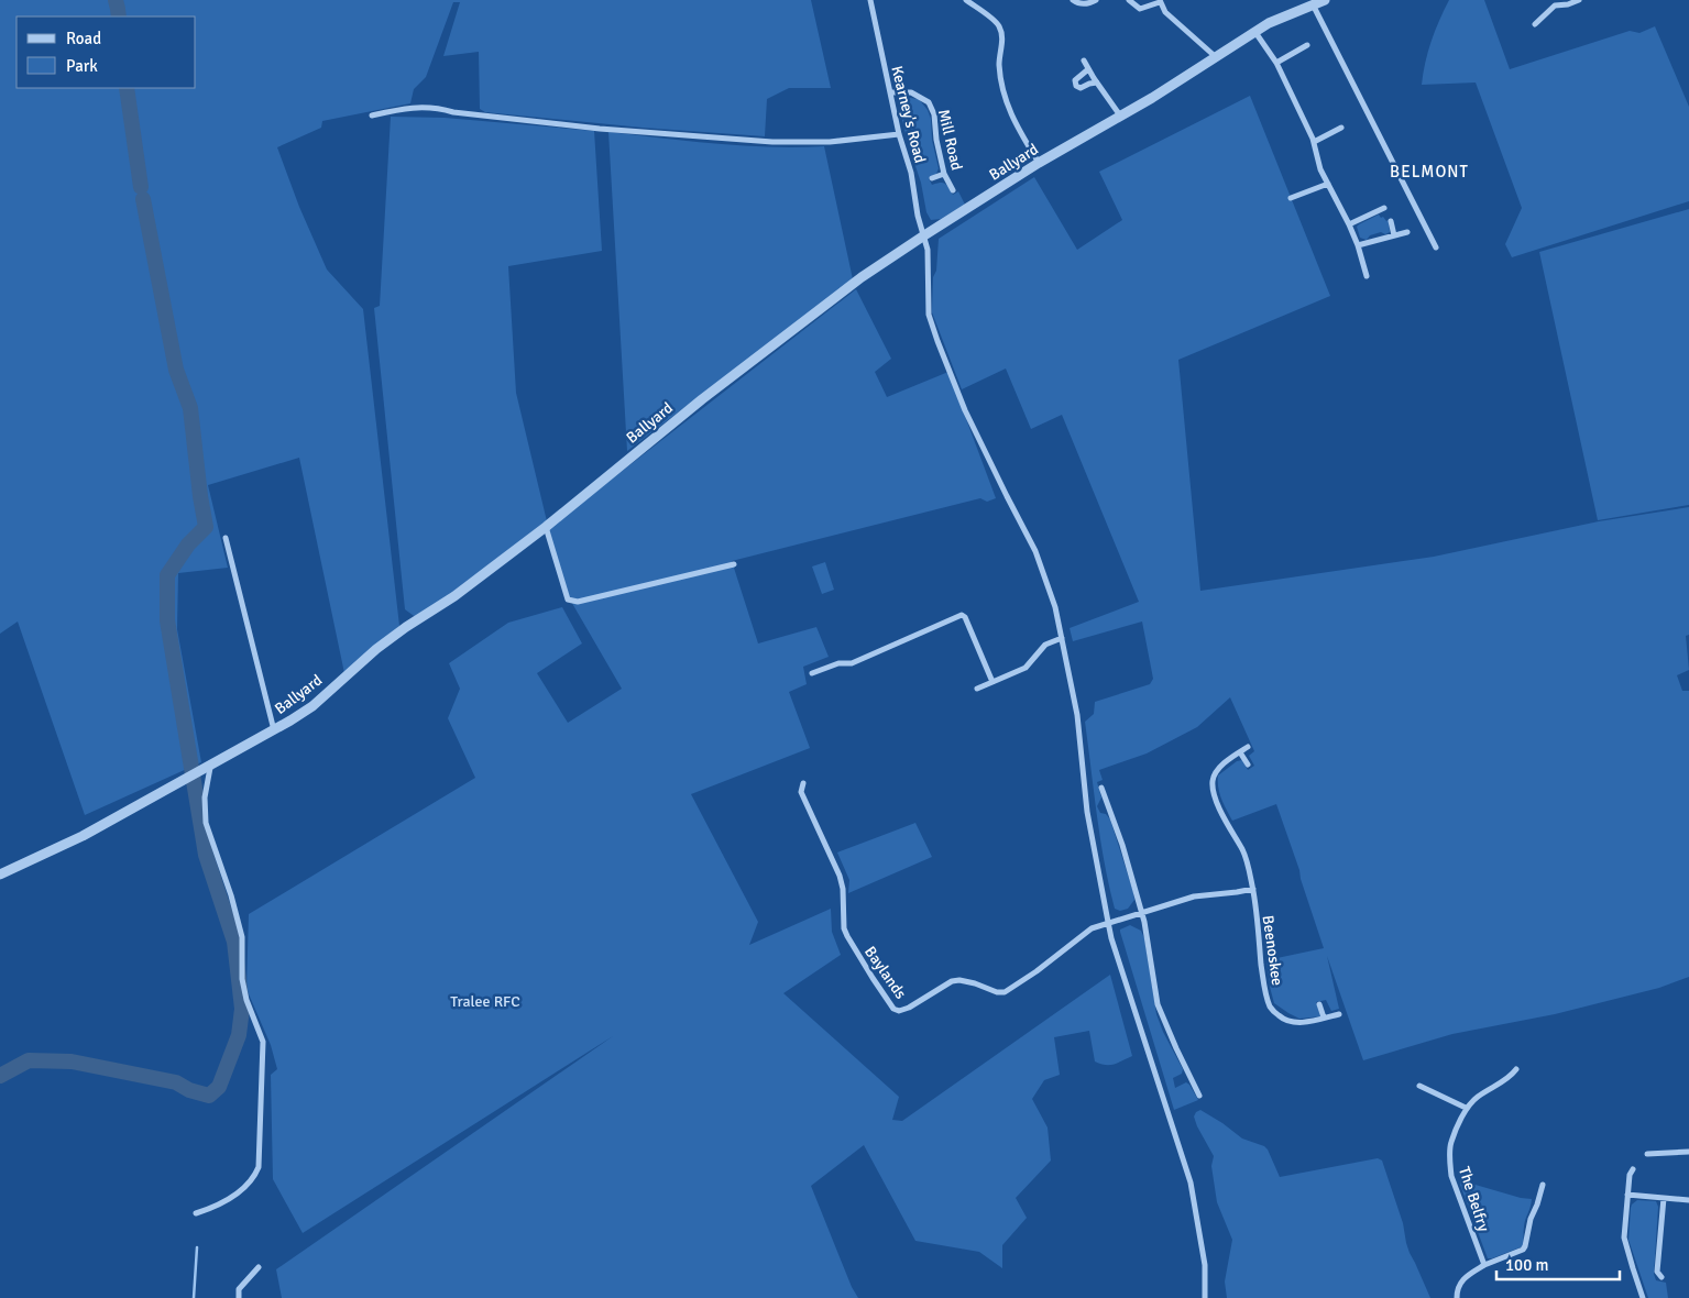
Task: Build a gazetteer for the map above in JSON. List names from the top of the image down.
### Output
{
  "streets": {
    "street": [
      "Kearney's Road",
      "Mill Road",
      "Ballyard",
      "Beenoskee",
      "Baylands",
      "The Belfry"
    ]
  },
  "crossings": [
    ["Kearney's Road", "Mill Road"],
    ["Kearney's Road", "Ballyard"],
    ["Kearney's Road", "Baylands"]
  ],
  "districts": ["BELMONT"],
  "parks": ["Tralee RFC"],
  "legend": ["Road", "Park"],
  "scale_bar": "100 m"
}
